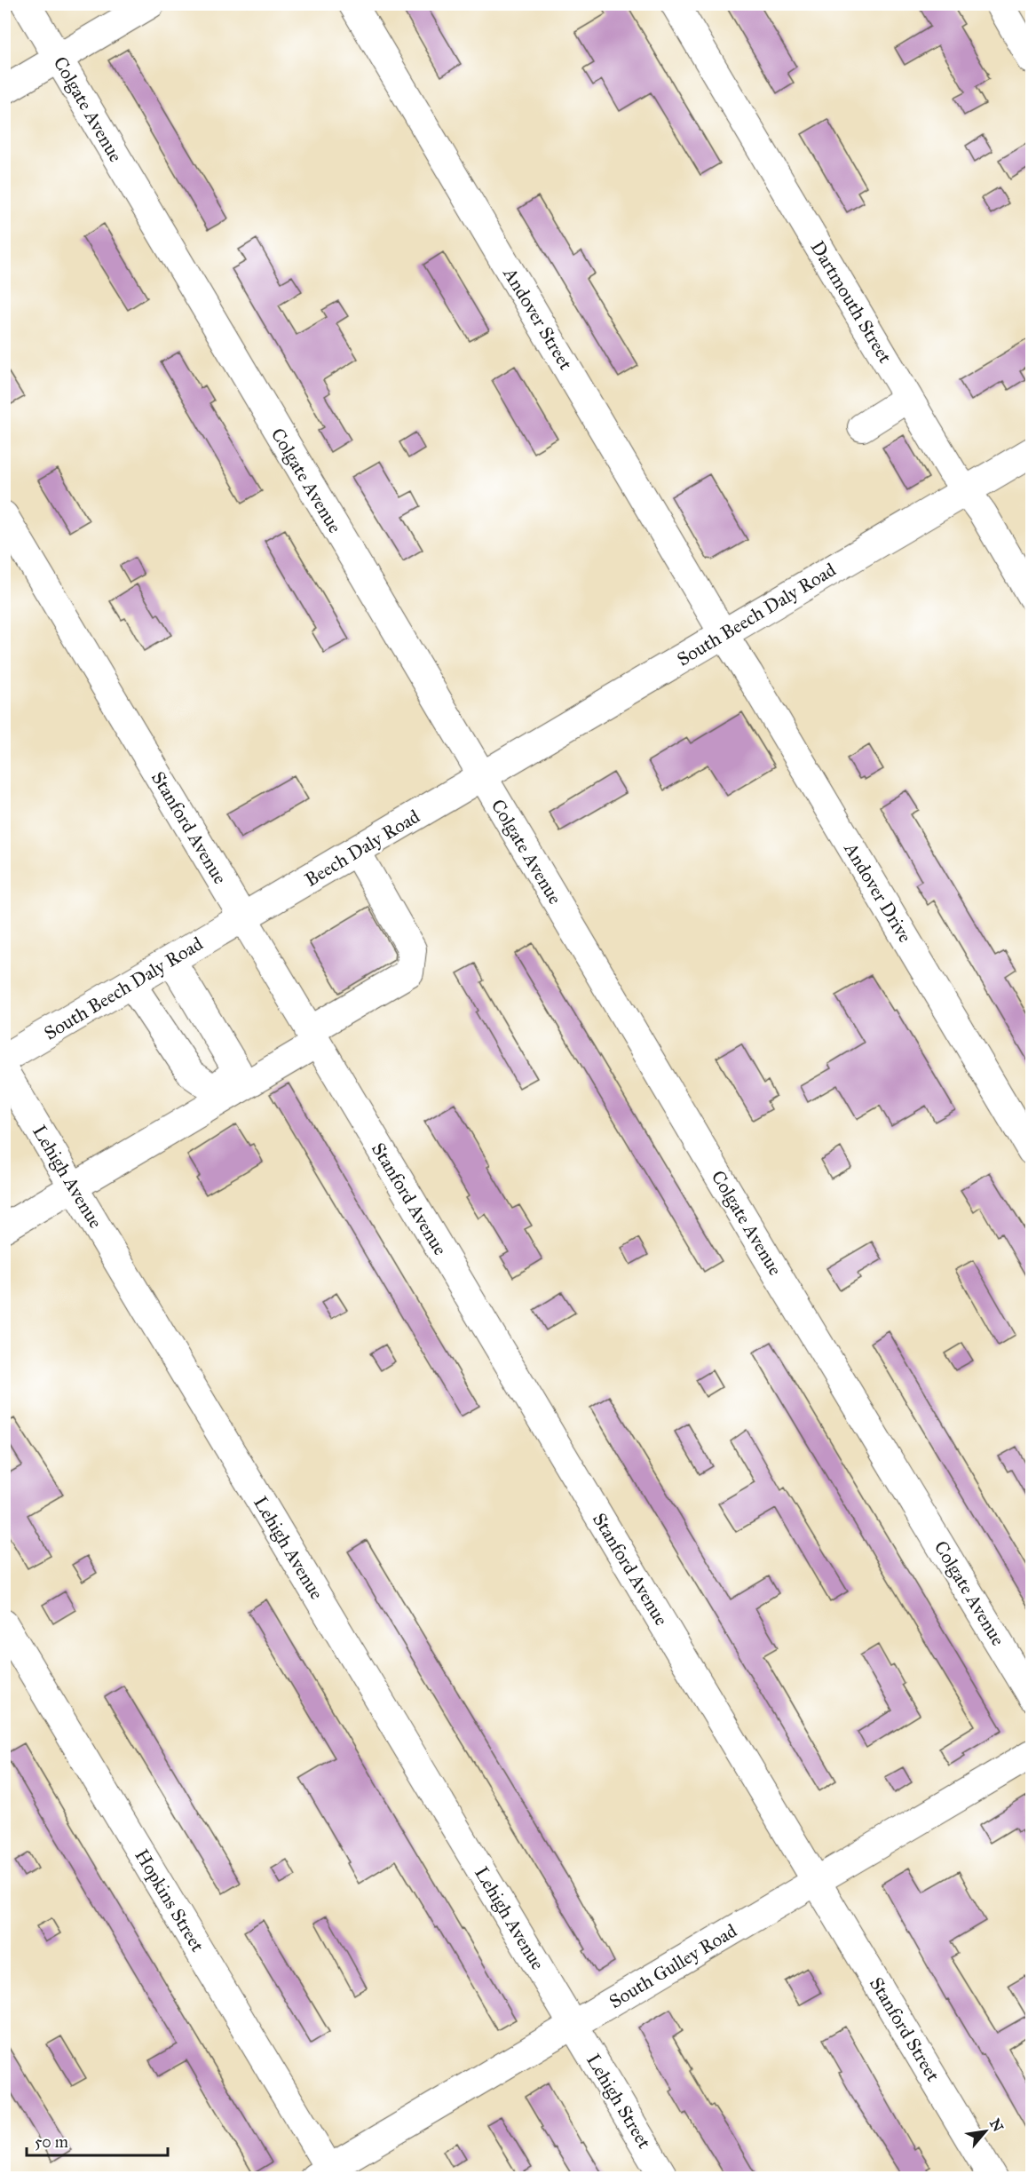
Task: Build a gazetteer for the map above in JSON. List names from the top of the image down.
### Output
{
  "streets": {
    "main road": ["South Beech Daly Road", "Beech Daly Road"],
    "street": [
      "Colgate Avenue",
      "Dartmouth Street",
      "Andover Street",
      "Stanford Avenue",
      "Andover Drive",
      "Lehigh Avenue",
      "Hopkins Street",
      "South Gulley Road",
      "Stanford Street",
      "Lehigh Street"
    ]
  },
  "crossings": [
    ["Colgate Avenue", "South Beech Daly Road"],
    ["Colgate Avenue", "Beech Daly Road"],
    ["Dartmouth Street", "South Beech Daly Road"],
    ["Andover Street", "South Beech Daly Road"],
    ["Andover Street", "Andover Drive"],
    ["South Beech Daly Road", "Stanford Avenue"],
    ["South Beech Daly Road", "Beech Daly Road"],
    ["South Beech Daly Road", "Andover Drive"],
    ["Stanford Avenue", "Beech Daly Road"],
    ["Stanford Avenue", "South Gulley Road"],
    ["Stanford Avenue", "Stanford Street"],
    ["Lehigh Avenue", "South Gulley Road"],
    ["Lehigh Avenue", "Lehigh Street"],
    ["Hopkins Street", "South Gulley Road"],
    ["South Gulley Road", "Stanford Street"],
    ["South Gulley Road", "Lehigh Street"]
  ],
  "scale_bar": "50 m",
  "north": "top right"
}
